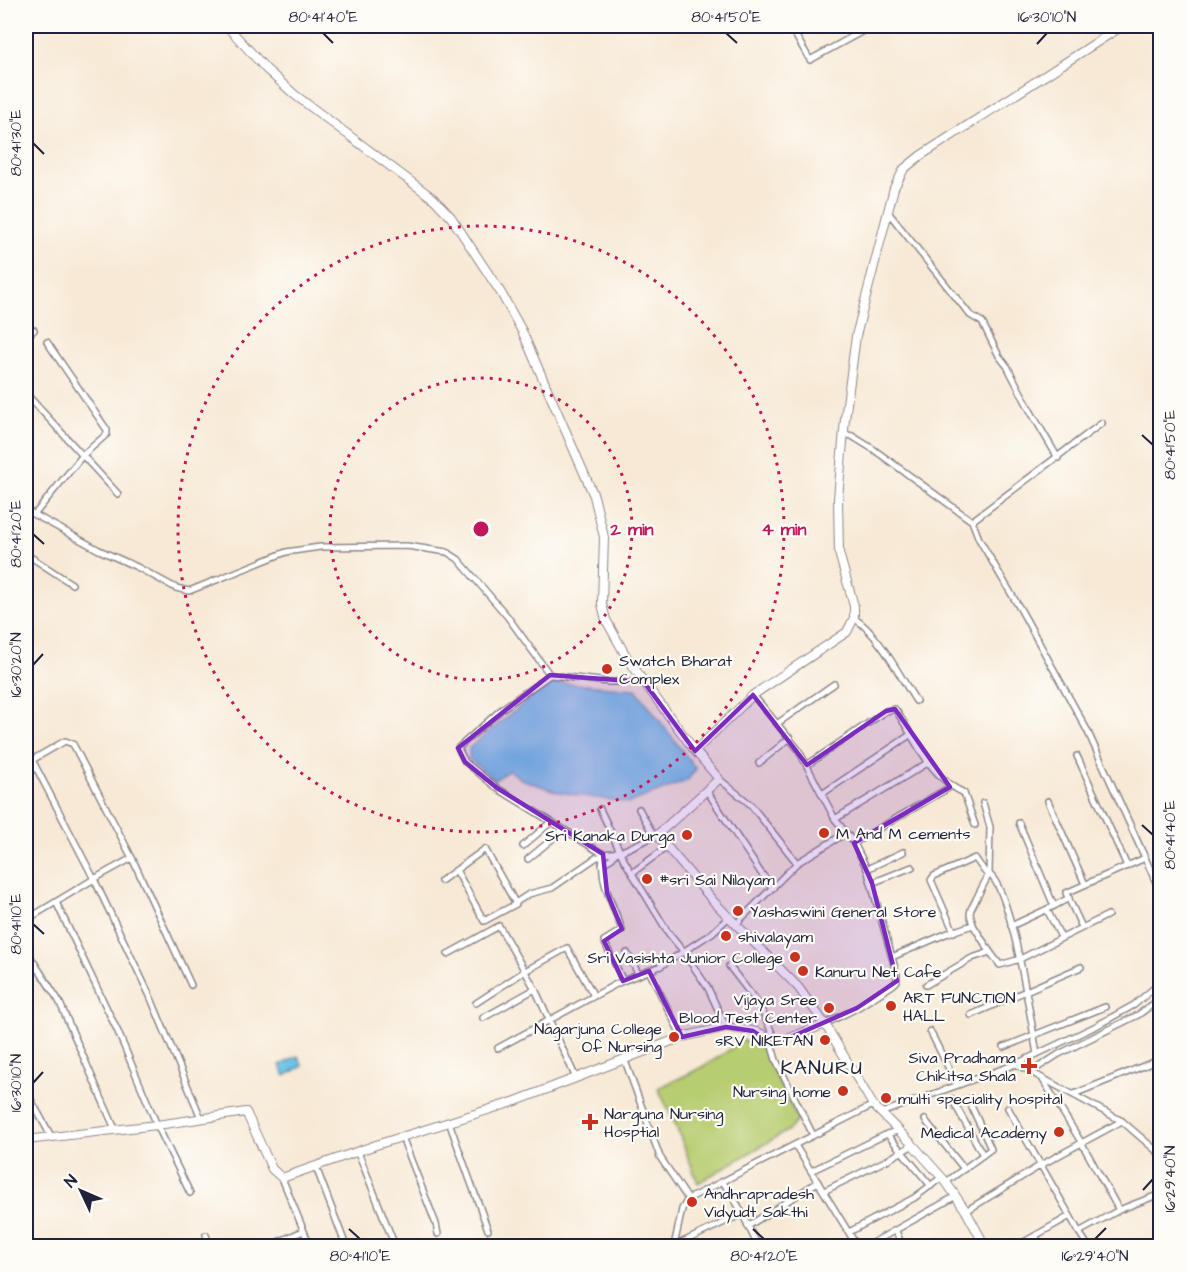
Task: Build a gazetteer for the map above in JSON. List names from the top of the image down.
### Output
{
  "districts": ["KANURU"],
  "places": {
    "other": [
      "Swatch Bharat Complex",
      "M And M cements",
      "Sri Kanaka Durga",
      "#sri Sai Nilayam",
      "Yashaswini General Store",
      "shivalayam",
      "Sri Vasishta Junior College",
      "Kanuru Net Cafe",
      "ART FUNCTION HALL",
      "Vijaya Sree Blood Test Center",
      "Nagarjuna College Of Nursing",
      "sRV NIKETAN",
      "Nursing home",
      "multi speciality hospital",
      "Medical Academy",
      "Andhrapradesh Vidyudt Sakthi"
    ],
    "health": ["Siva Pradhama Chikitsa Shala", "Narguna Nursing Hosptial"]
  },
  "north": "top left",
  "coordinates": [
    "80°41'40\"E",
    "80°41'50\"E",
    "16°30'10\"N",
    "80°41'30\"E",
    "80°41'20\"E",
    "16°30'20\"N",
    "80°41'10\"E",
    "16°29'40\"N"
  ],
  "rings": ["2 min", "4 min"]
}
